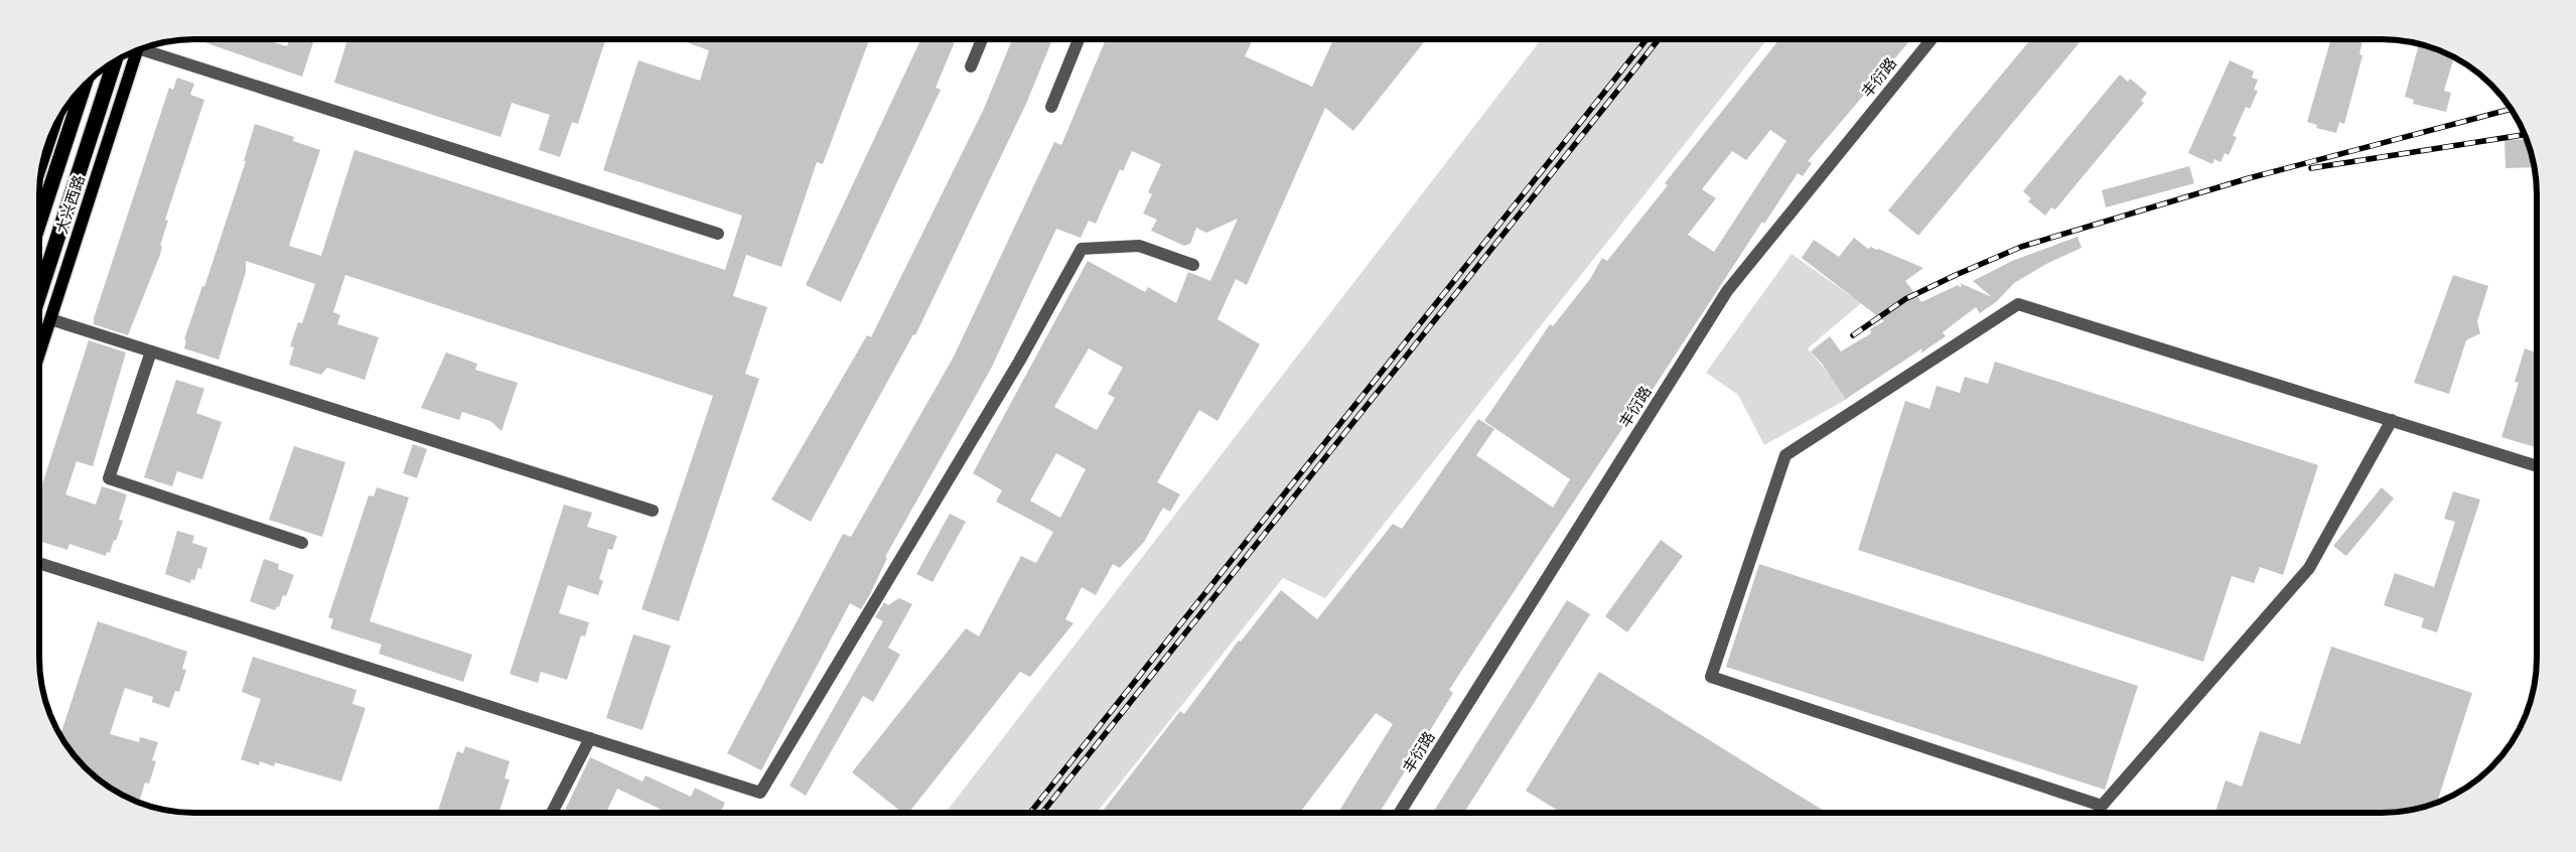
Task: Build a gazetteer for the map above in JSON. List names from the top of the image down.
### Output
{
  "streets": {
    "main road": ["大兴西路"],
    "street": ["丰衍路"]
  }
}
